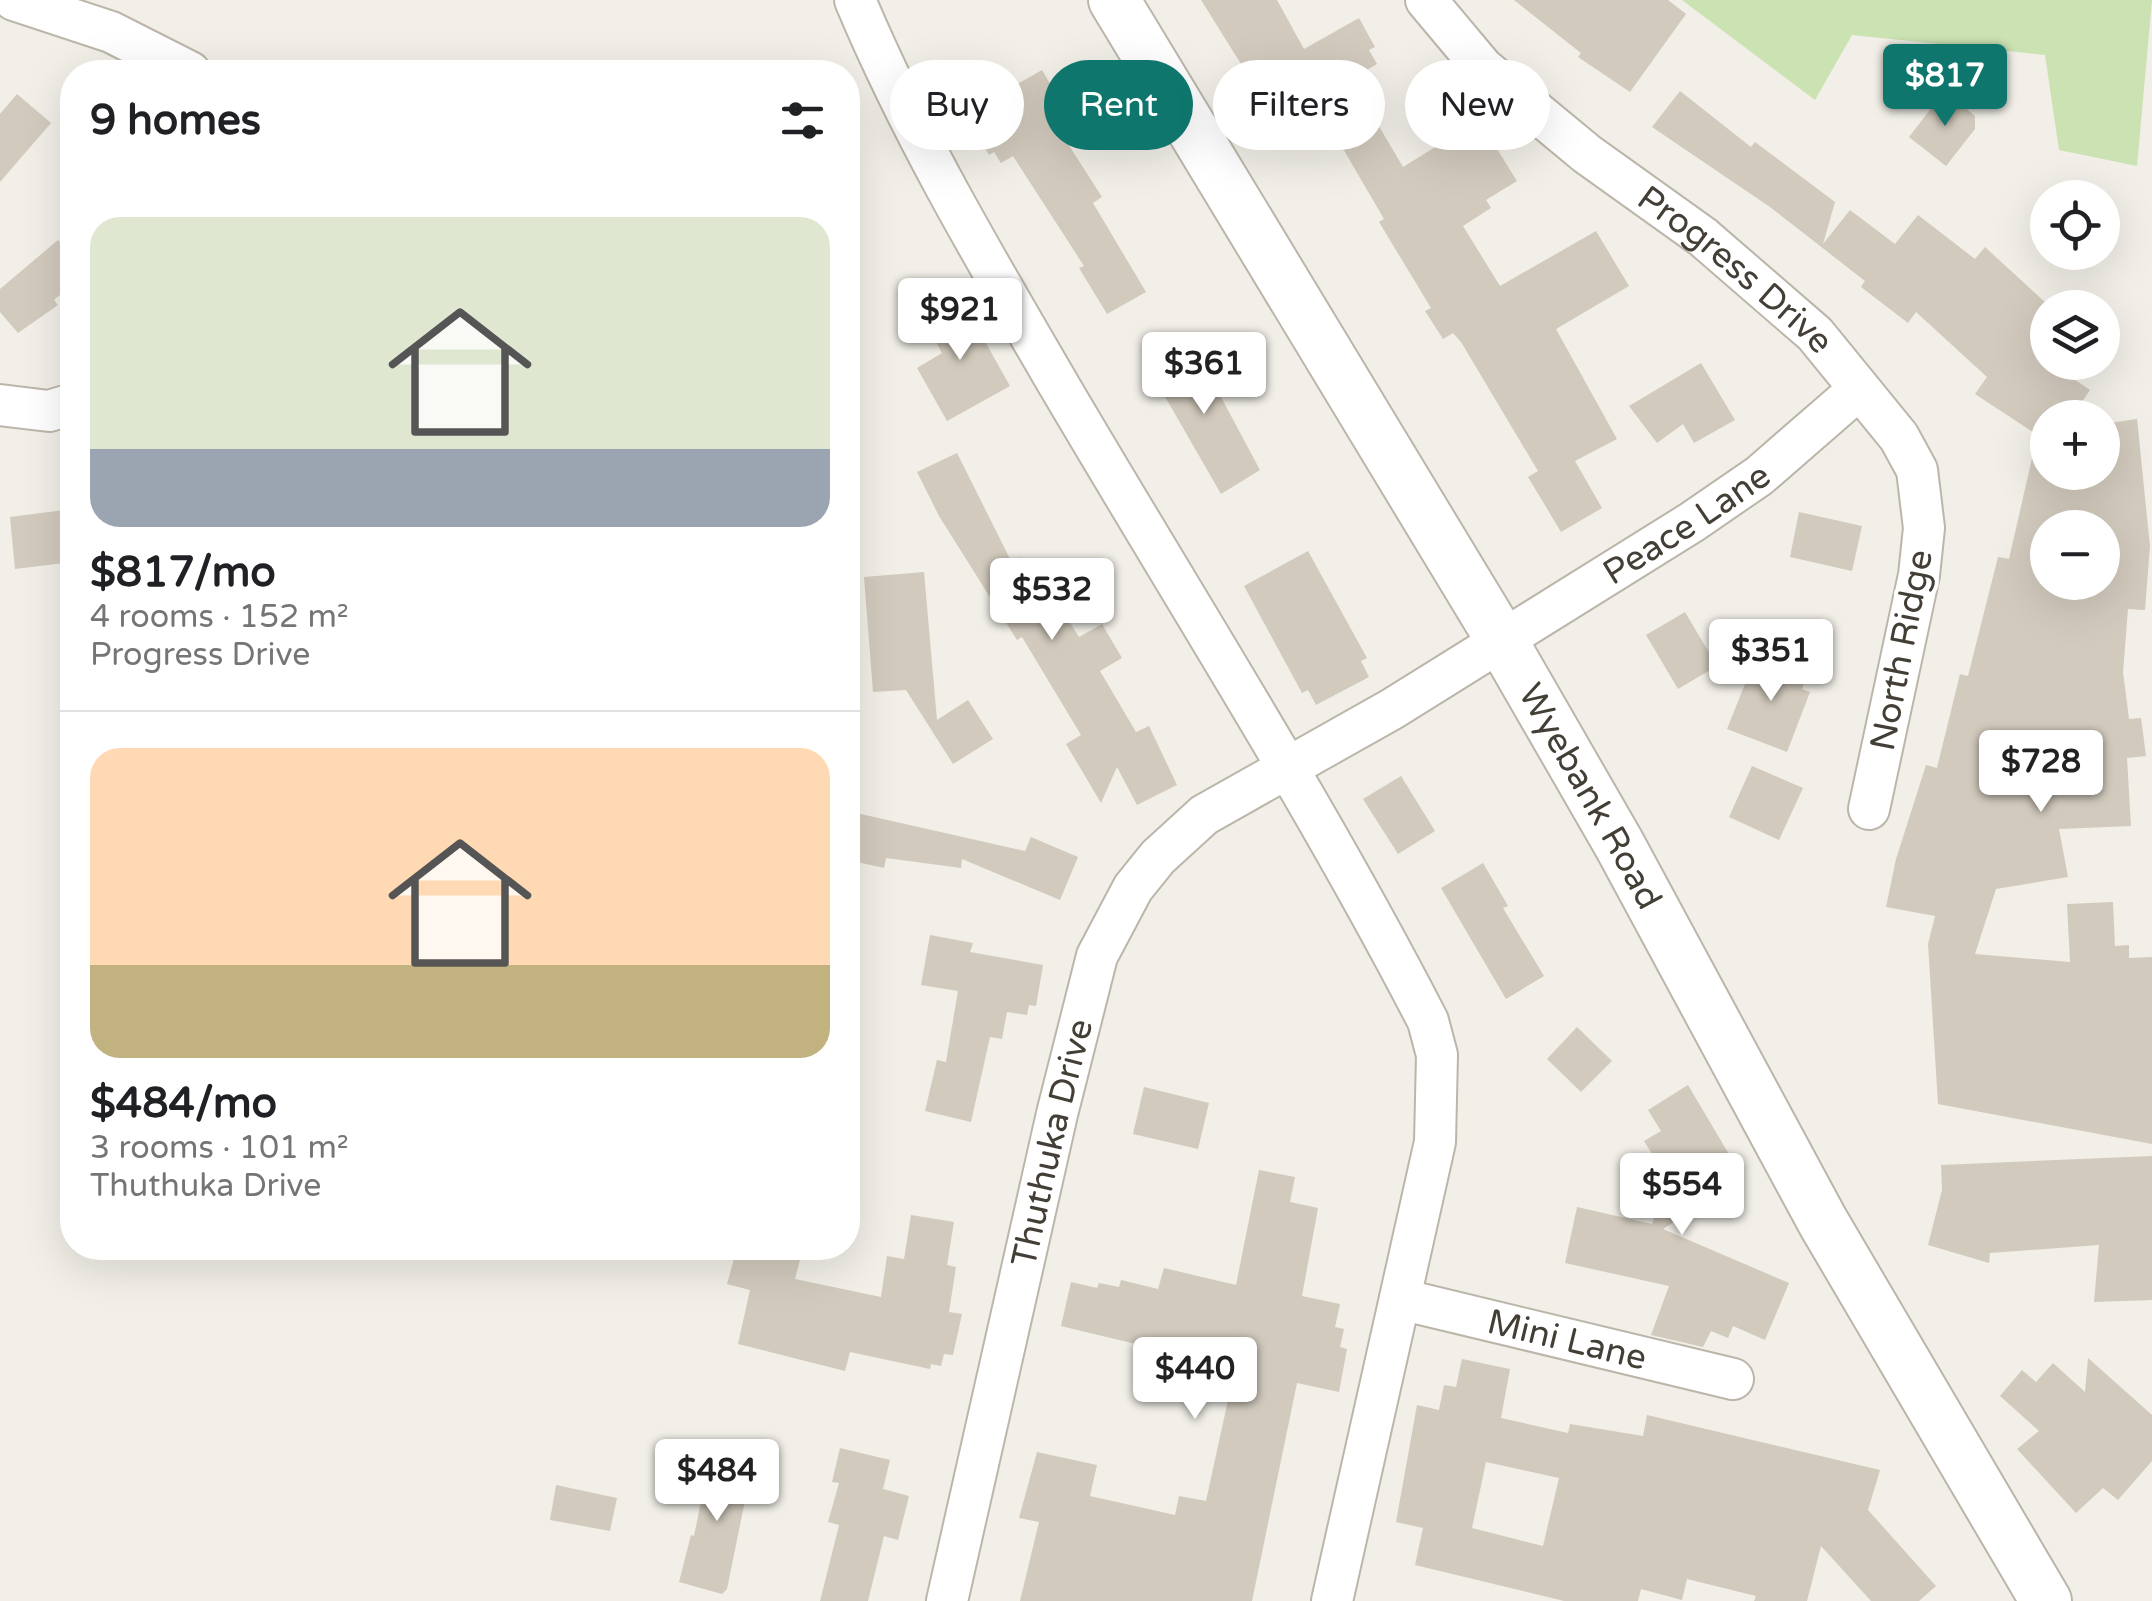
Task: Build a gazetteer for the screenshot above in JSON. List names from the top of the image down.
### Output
{
  "streets": {
    "street": [
      "Progress Drive",
      "Peace Lane",
      "North Ridge",
      "Wyebank Road",
      "Thuthuka Drive",
      "Mini Lane"
    ]
  },
  "crossings": [
    ["Progress Drive", "Peace Lane"],
    ["Progress Drive", "North Ridge"],
    ["Peace Lane", "North Ridge"],
    ["Peace Lane", "Wyebank Road"],
    ["Peace Lane", "Thuthuka Drive"],
    ["Wyebank Road", "Thuthuka Drive"]
  ],
  "page": {
    "price": [
      "$817",
      "$921",
      "$361",
      "$532",
      "$351",
      "$728",
      "$554",
      "$440",
      "$484"
    ],
    "chip": [
      "Buy",
      "Rent",
      "Filters",
      "New"
    ],
    "heading": "9 homes",
    "map_buttons": ["+", "−"],
    "list": [
      {
        "name": "$817/mo",
        "note": "4 rooms · 152 m² · Progress Drive"
      },
      {
        "name": "$484/mo",
        "note": "3 rooms · 101 m² · Thuthuka Drive"
      }
    ]
  }
}
